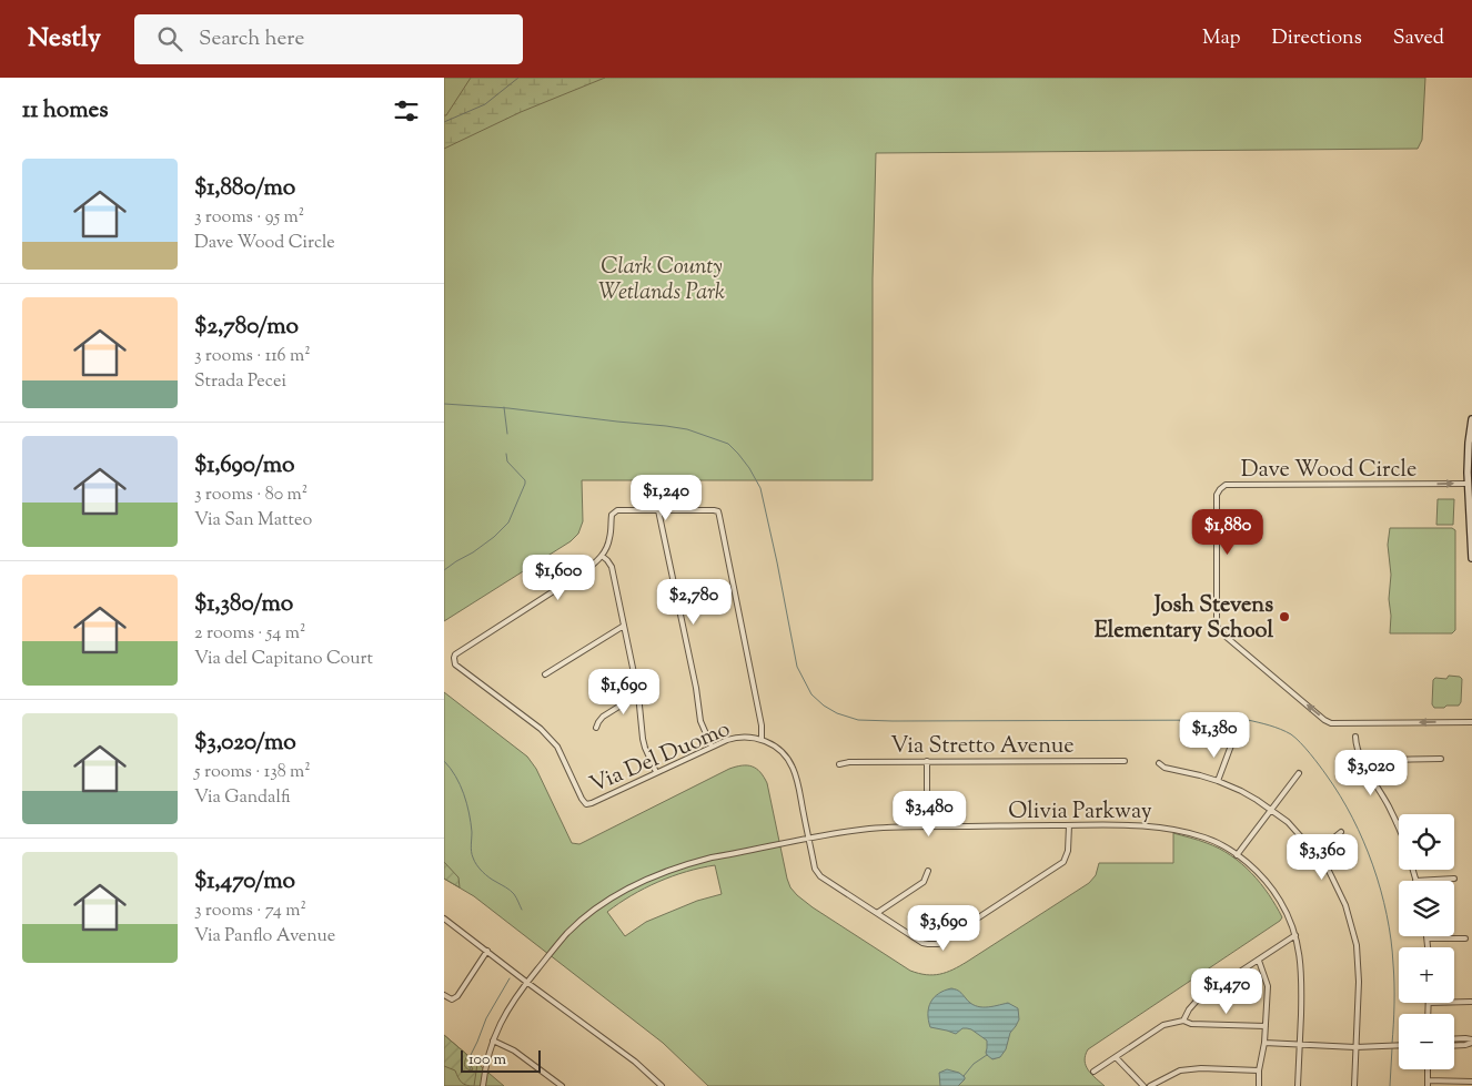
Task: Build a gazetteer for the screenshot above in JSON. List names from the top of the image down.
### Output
{
  "streets": {
    "street": [
      "Dave Wood Circle",
      "Via Stretto Avenue",
      "Via Del Duomo",
      "Olivia Parkway"
    ]
  },
  "crossings": [
    ["Via Del Duomo", "Olivia Parkway"]
  ],
  "parks": ["Clark County Wetlands Park"],
  "places": ["Josh Stevens Elementary School"],
  "scale_bar": "100 m",
  "page": {
    "header": "Nestly",
    "search": "Search here",
    "nav": ["Map", "Directions", "Saved"],
    "heading": "11 homes",
    "list": [
      {
        "name": "$1,880/mo",
        "note": "3 rooms · 95 m² · Dave Wood Circle"
      },
      {
        "name": "$2,780/mo",
        "note": "3 rooms · 116 m² · Strada Pecei"
      },
      {
        "name": "$1,690/mo",
        "note": "3 rooms · 80 m² · Via San Matteo"
      },
      {
        "name": "$1,380/mo",
        "note": "2 rooms · 54 m² · Via del Capitano Court"
      },
      {
        "name": "$3,020/mo",
        "note": "5 rooms · 138 m² · Via Gandalfi"
      },
      {
        "name": "$1,470/mo",
        "note": "3 rooms · 74 m² · Via Panflo Avenue"
      }
    ],
    "price": [
      "$1,240",
      "$1,880",
      "$1,600",
      "$2,780",
      "$1,690",
      "$1,380",
      "$3,020",
      "$3,480",
      "$3,360",
      "$3,690",
      "$1,470"
    ],
    "map_buttons": ["+", "−"],
    "scale": "100 m"
  }
}
